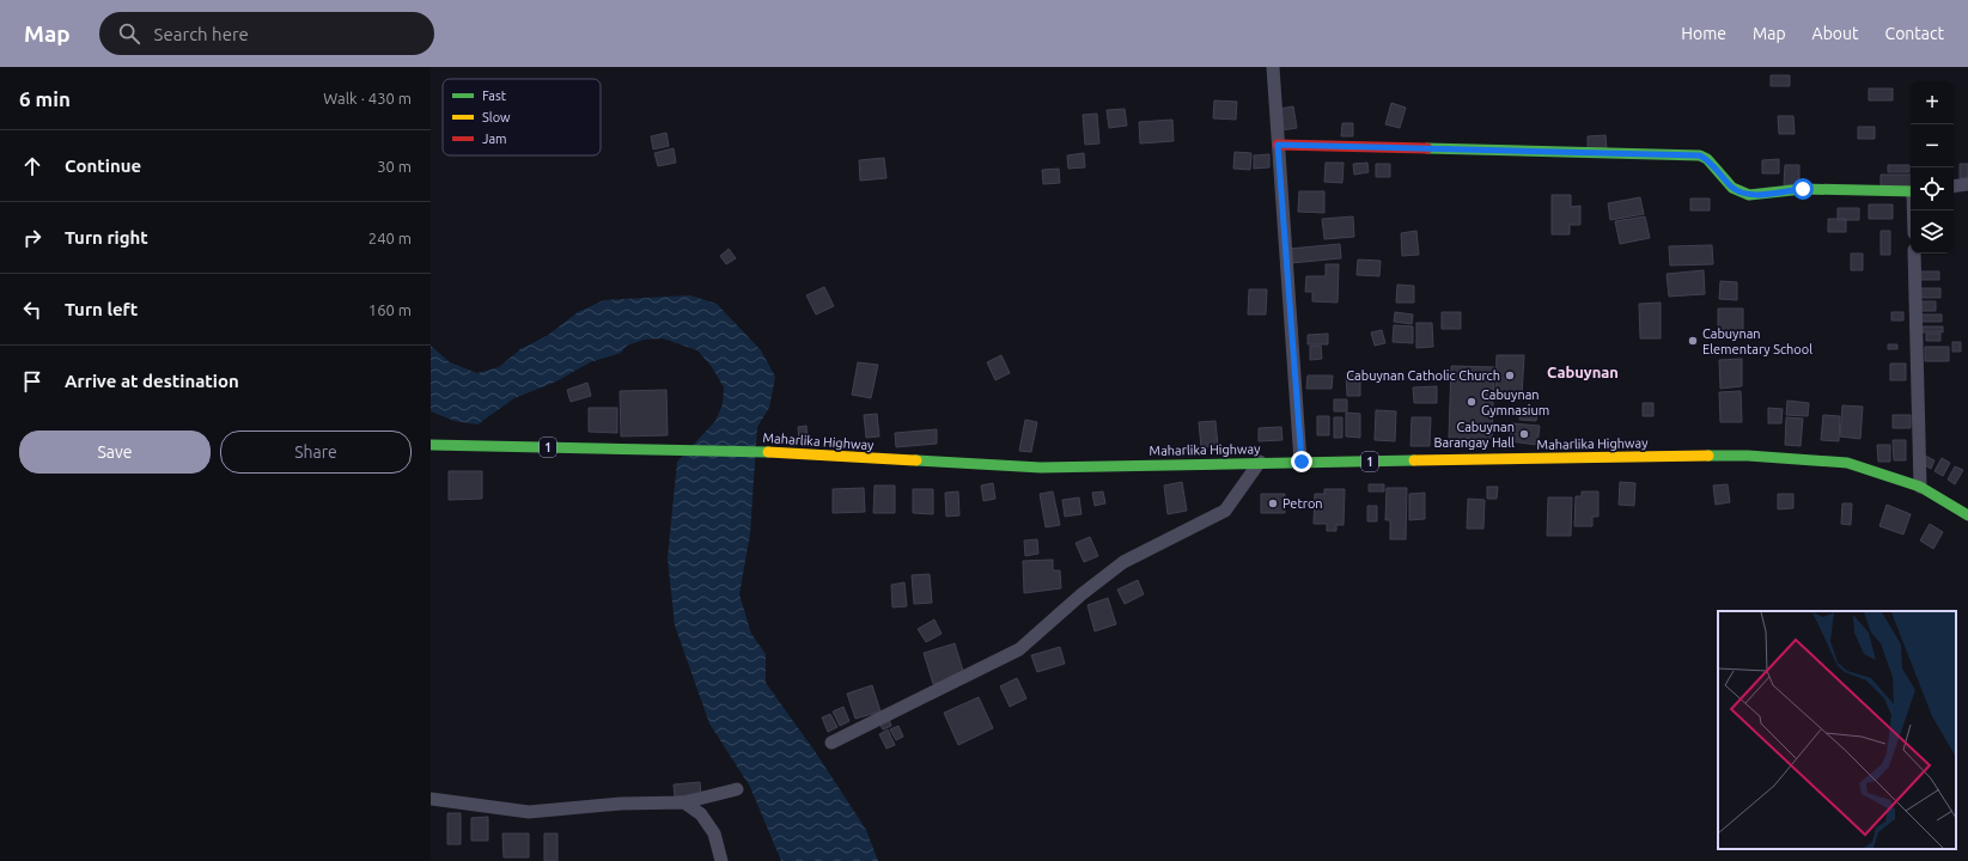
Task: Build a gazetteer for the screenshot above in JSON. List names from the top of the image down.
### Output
{
  "streets": {
    "main road": ["Maharlika Highway", "1"]
  },
  "districts": ["Cabuynan"],
  "places": [
    "Cabuynan Elementary School",
    "Cabuynan Catholic Church",
    "Cabuynan Gymnasium",
    "Cabuynan Barangay Hall",
    "Petron"
  ],
  "legend": ["Fast", "Slow", "Jam"],
  "page": {
    "header": "Map",
    "search": "Search here",
    "nav": [
      "Home",
      "Map",
      "About",
      "Contact"
    ],
    "heading": ["6 min", "Walk · 430 m"],
    "map_buttons": ["+", "−"],
    "list": [
      ["Continue", "30 m"],
      ["Turn right", "240 m"],
      ["Turn left", "160 m"],
      "Arrive at destination"
    ],
    "buttons": ["Save", "Share"]
  }
}
